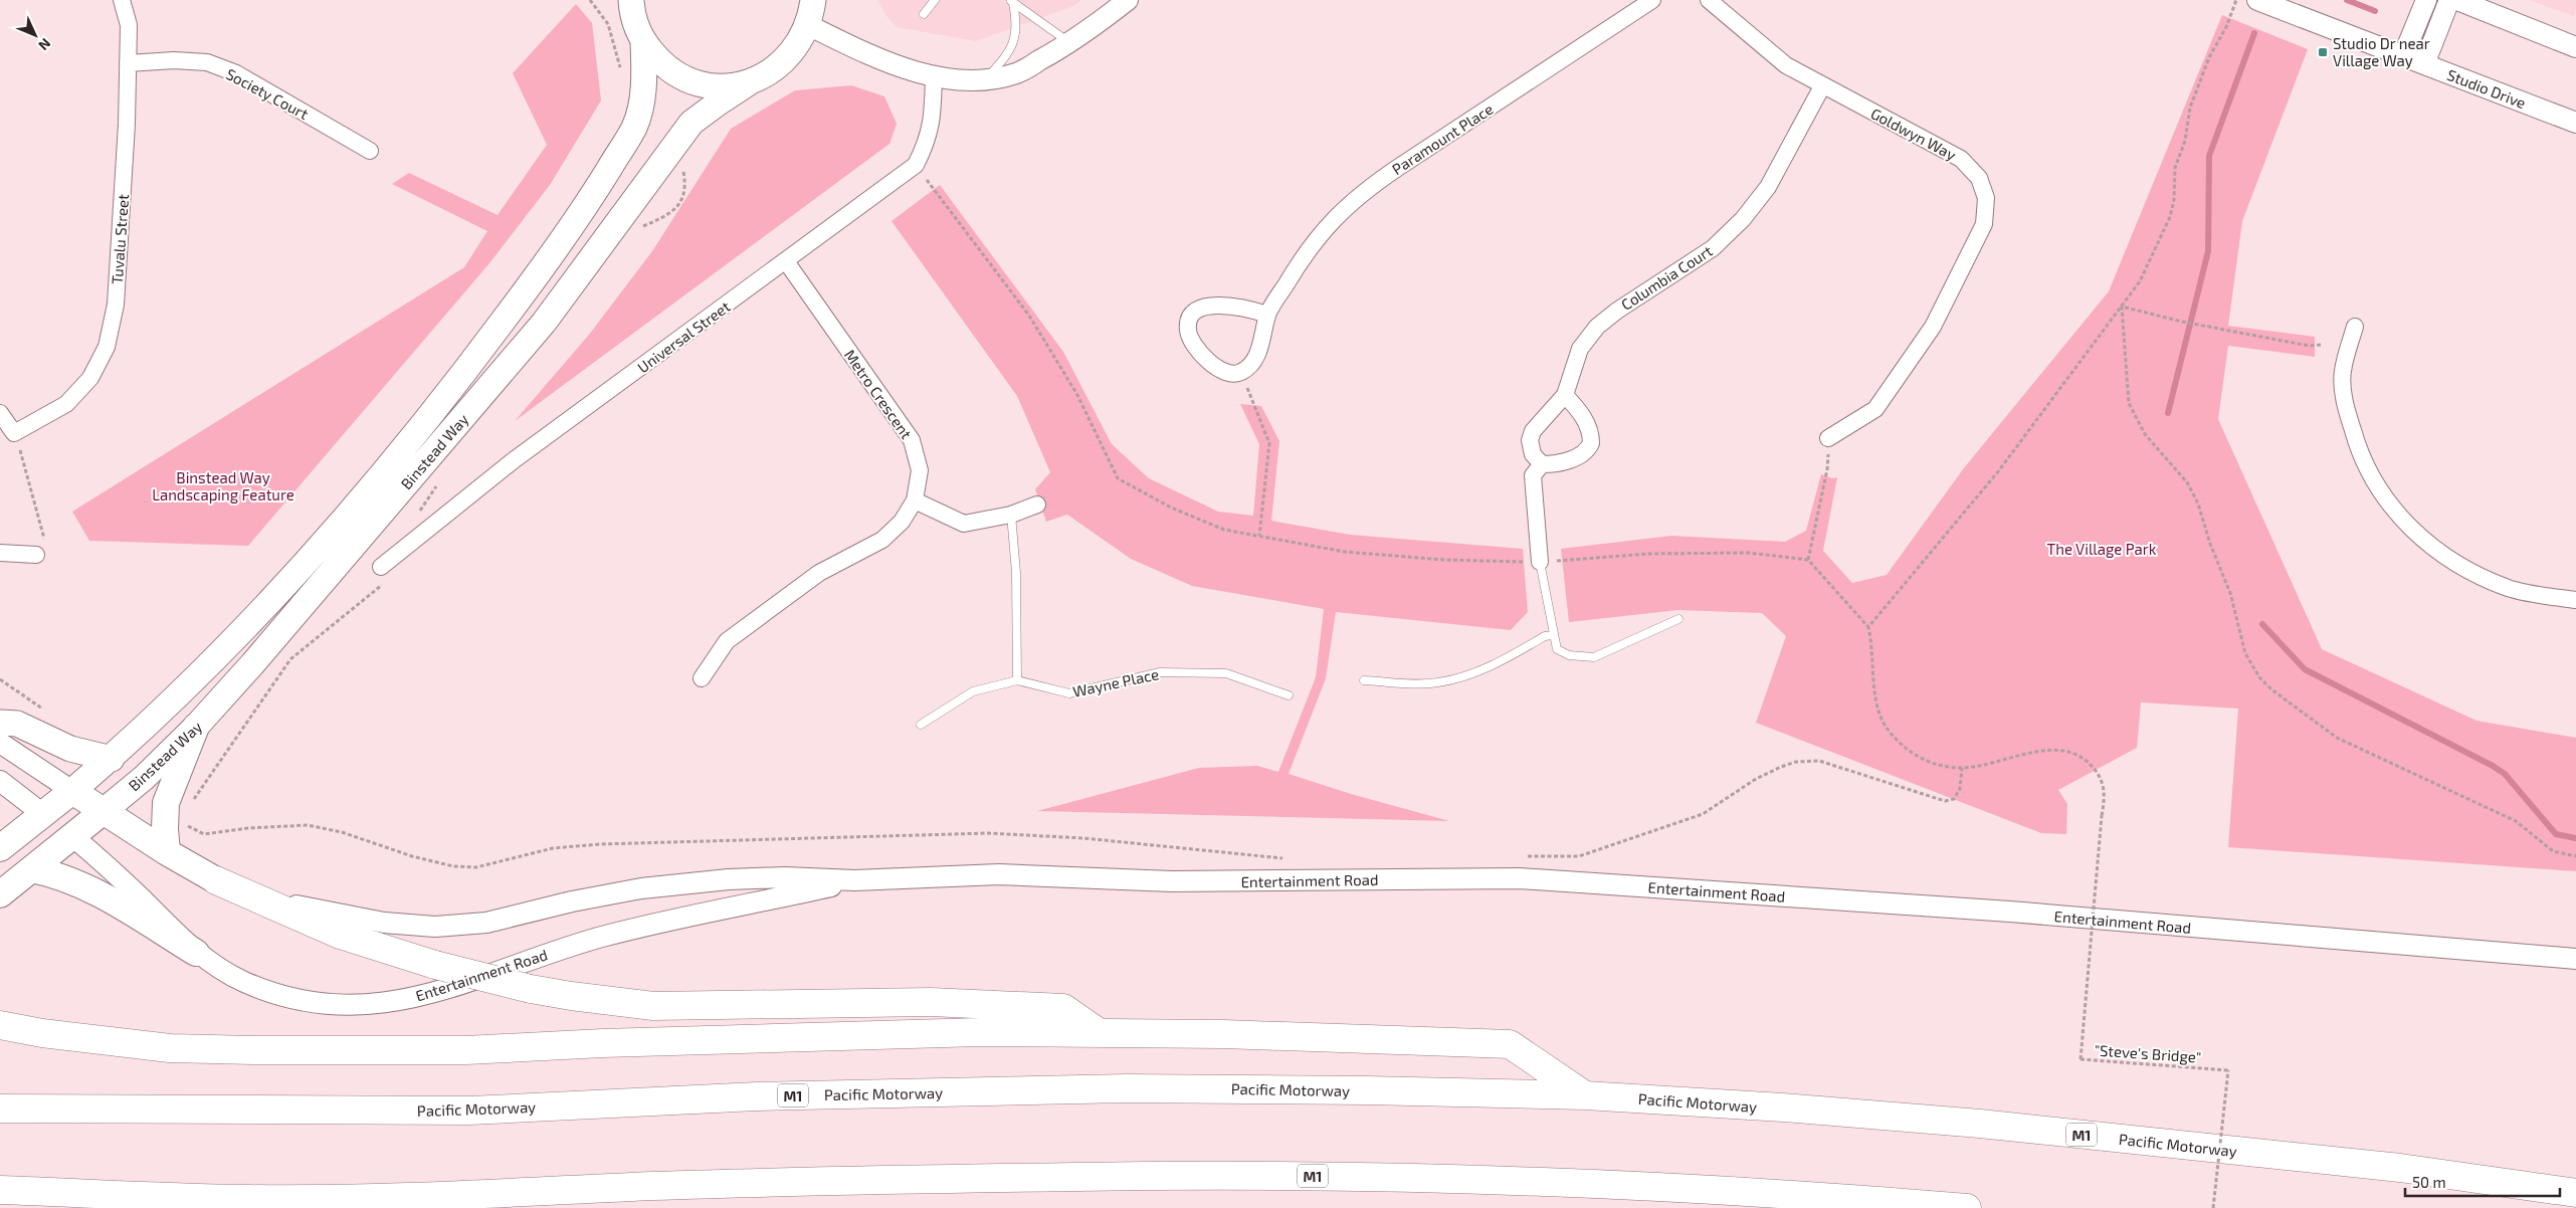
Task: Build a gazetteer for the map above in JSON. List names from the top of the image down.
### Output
{
  "streets": {
    "highway": ["Entertainment Road", "Pacific Motorway", "M1"],
    "main road": ["Binstead Way"],
    "street": [
      "Studio Drive",
      "Society Court",
      "Goldwyn Way",
      "Paramount Place",
      "Tuvalu Street",
      "Columbia Court",
      "Universal Street",
      "Metro Crescent"
    ],
    "lane": ["Wayne Place"],
    "path": ["\"Steve's Bridge\""]
  },
  "crossings": [
    ["Society Court", "Tuvalu Street"],
    ["Goldwyn Way", "Columbia Court"],
    ["Universal Street", "Metro Crescent"],
    ["Binstead Way", "Entertainment Road"]
  ],
  "parks": ["Binstead Way Landscaping Feature", "The Village Park"],
  "places": {
    "transit": ["Studio Dr near Village Way"]
  },
  "scale_bar": "50 m",
  "north": "bottom right"
}
